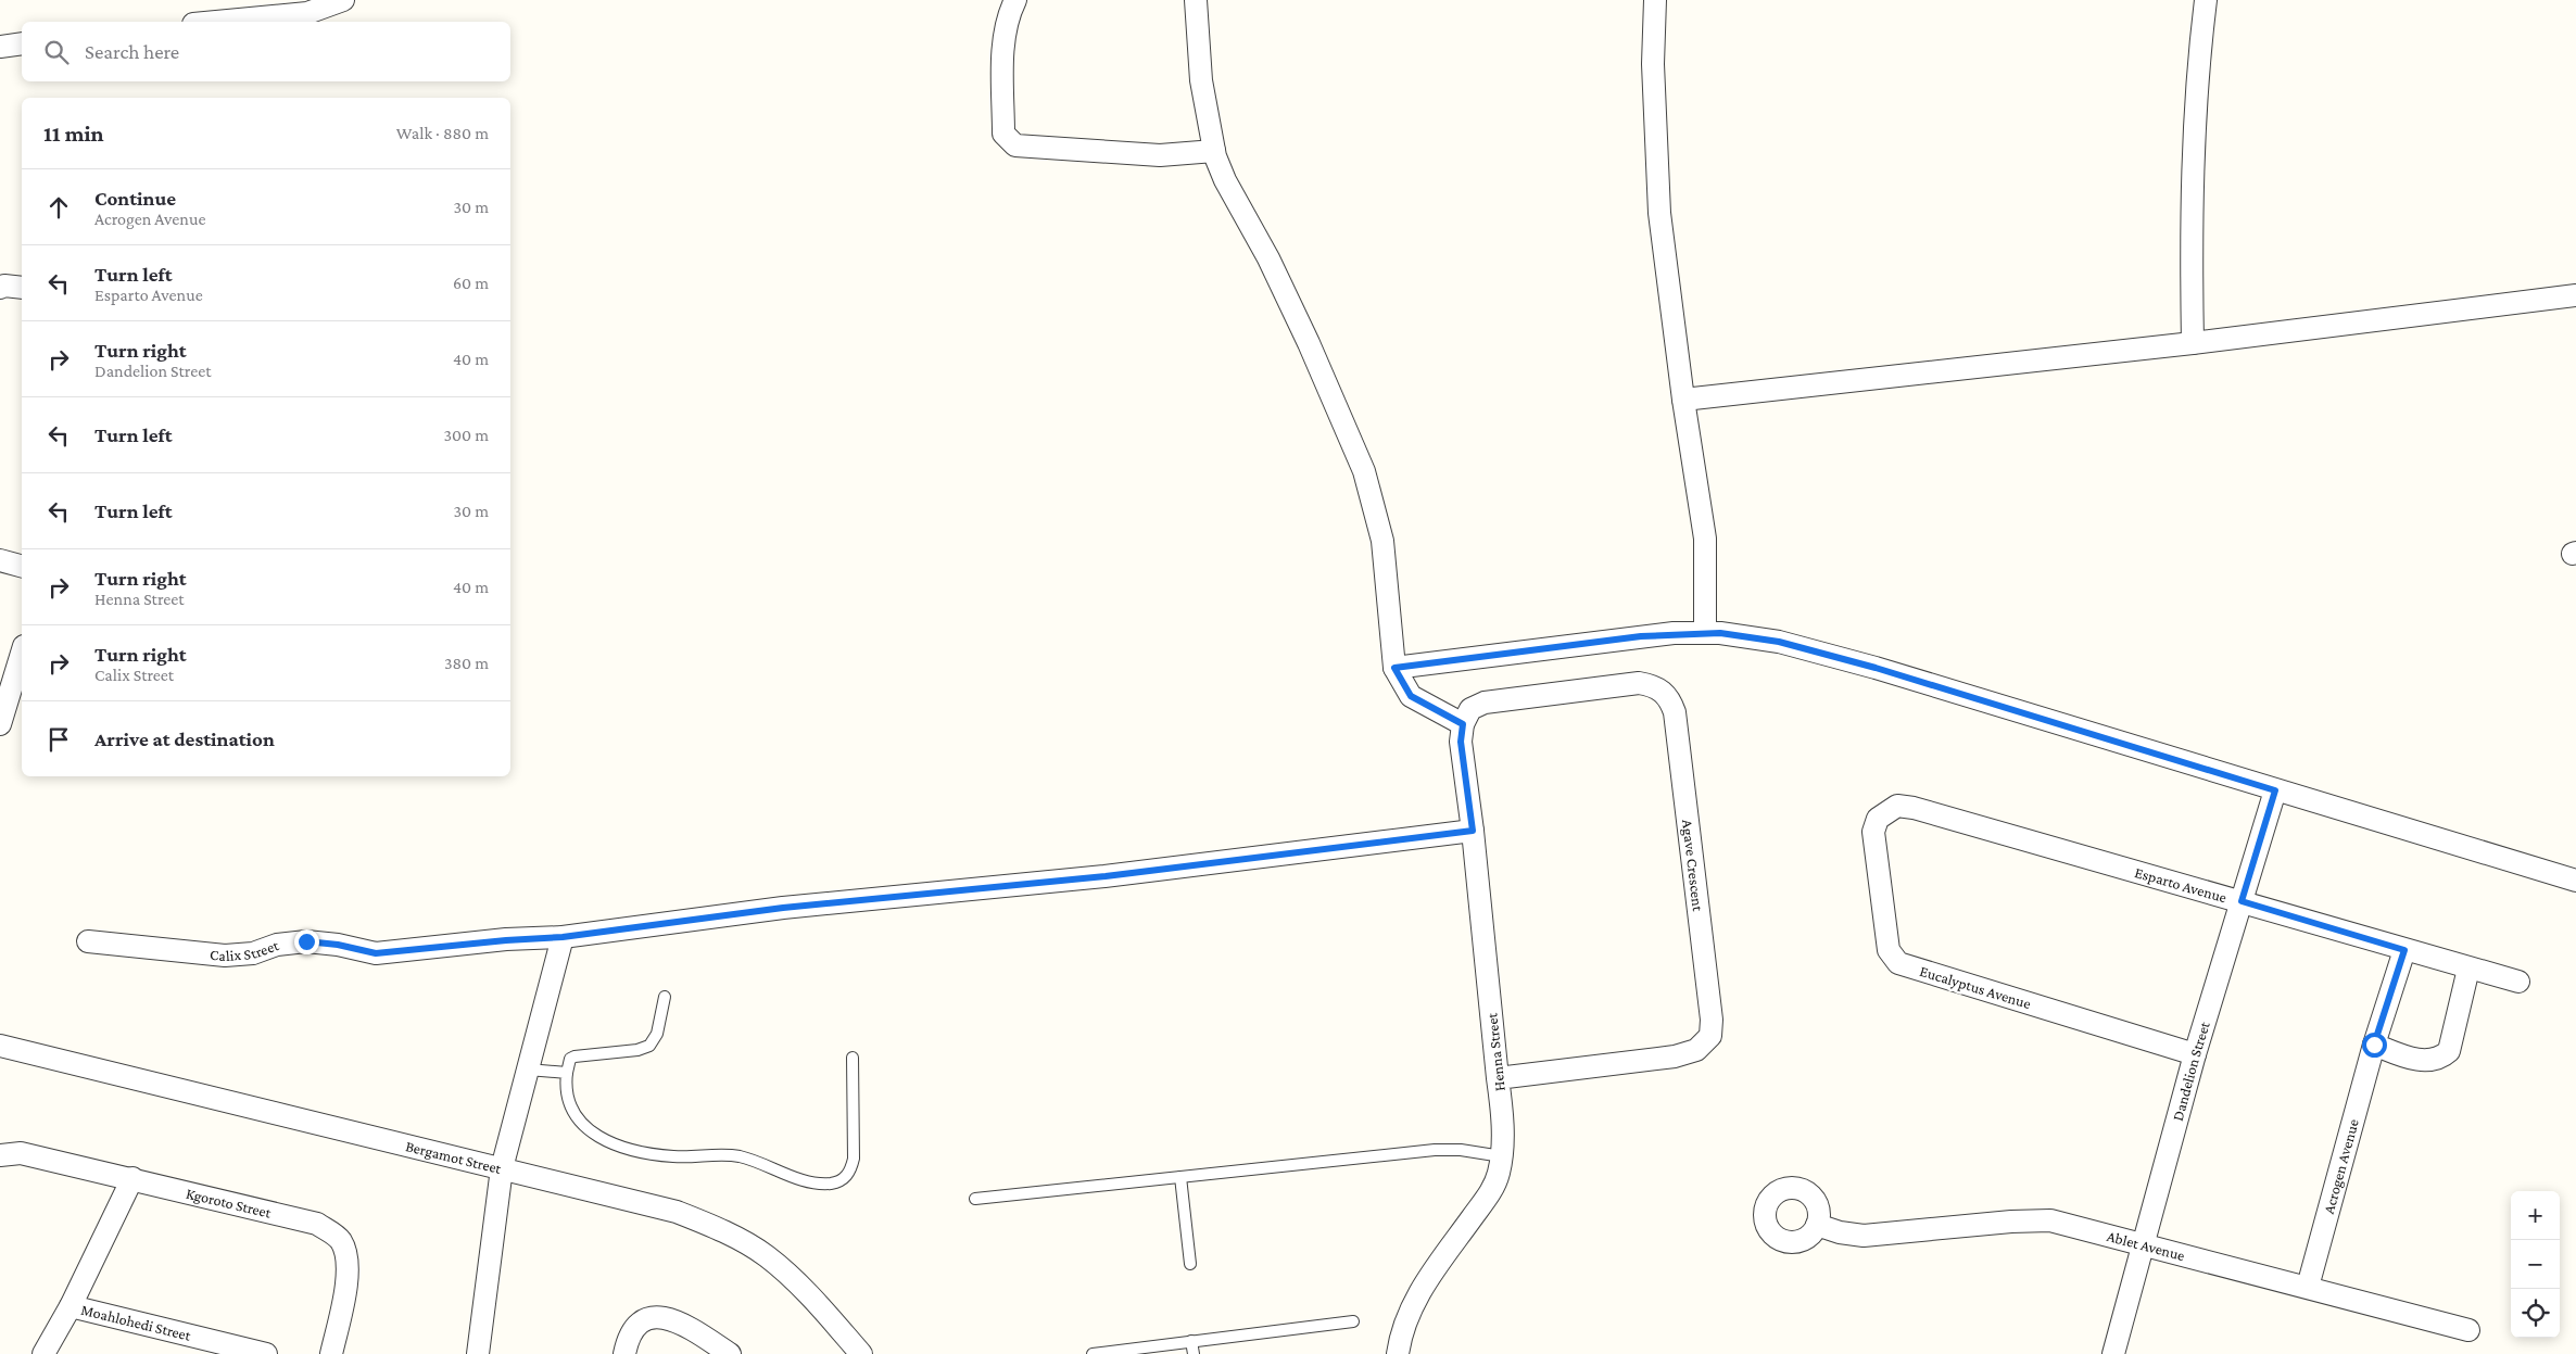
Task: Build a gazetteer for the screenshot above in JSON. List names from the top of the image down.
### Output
{
  "streets": {
    "street": [
      "Agave Crescent",
      "Esparto Avenue",
      "Calix Street",
      "Eucalyptus Avenue",
      "Henna Street",
      "Dandelion Street",
      "Bergamot Street",
      "Acrogen Avenue",
      "Kgoroto Street",
      "Ablet Avenue",
      "Moahlohedi Street"
    ]
  },
  "crossings": [
    ["Agave Crescent", "Henna Street"],
    ["Esparto Avenue", "Eucalyptus Avenue"],
    ["Esparto Avenue", "Dandelion Street"],
    ["Esparto Avenue", "Acrogen Avenue"],
    ["Calix Street", "Henna Street"],
    ["Eucalyptus Avenue", "Dandelion Street"],
    ["Dandelion Street", "Ablet Avenue"],
    ["Acrogen Avenue", "Ablet Avenue"]
  ],
  "page": {
    "search": "Search here",
    "heading": ["11 min", "Walk · 880 m"],
    "list": [
      ["Continue", "Acrogen Avenue", "30 m"],
      ["Turn left", "Esparto Avenue", "60 m"],
      ["Turn right", "Dandelion Street", "40 m"],
      ["Turn left", "300 m"],
      ["Turn left", "30 m"],
      ["Turn right", "Henna Street", "40 m"],
      ["Turn right", "Calix Street", "380 m"],
      "Arrive at destination"
    ],
    "map_buttons": ["+", "−"]
  }
}
